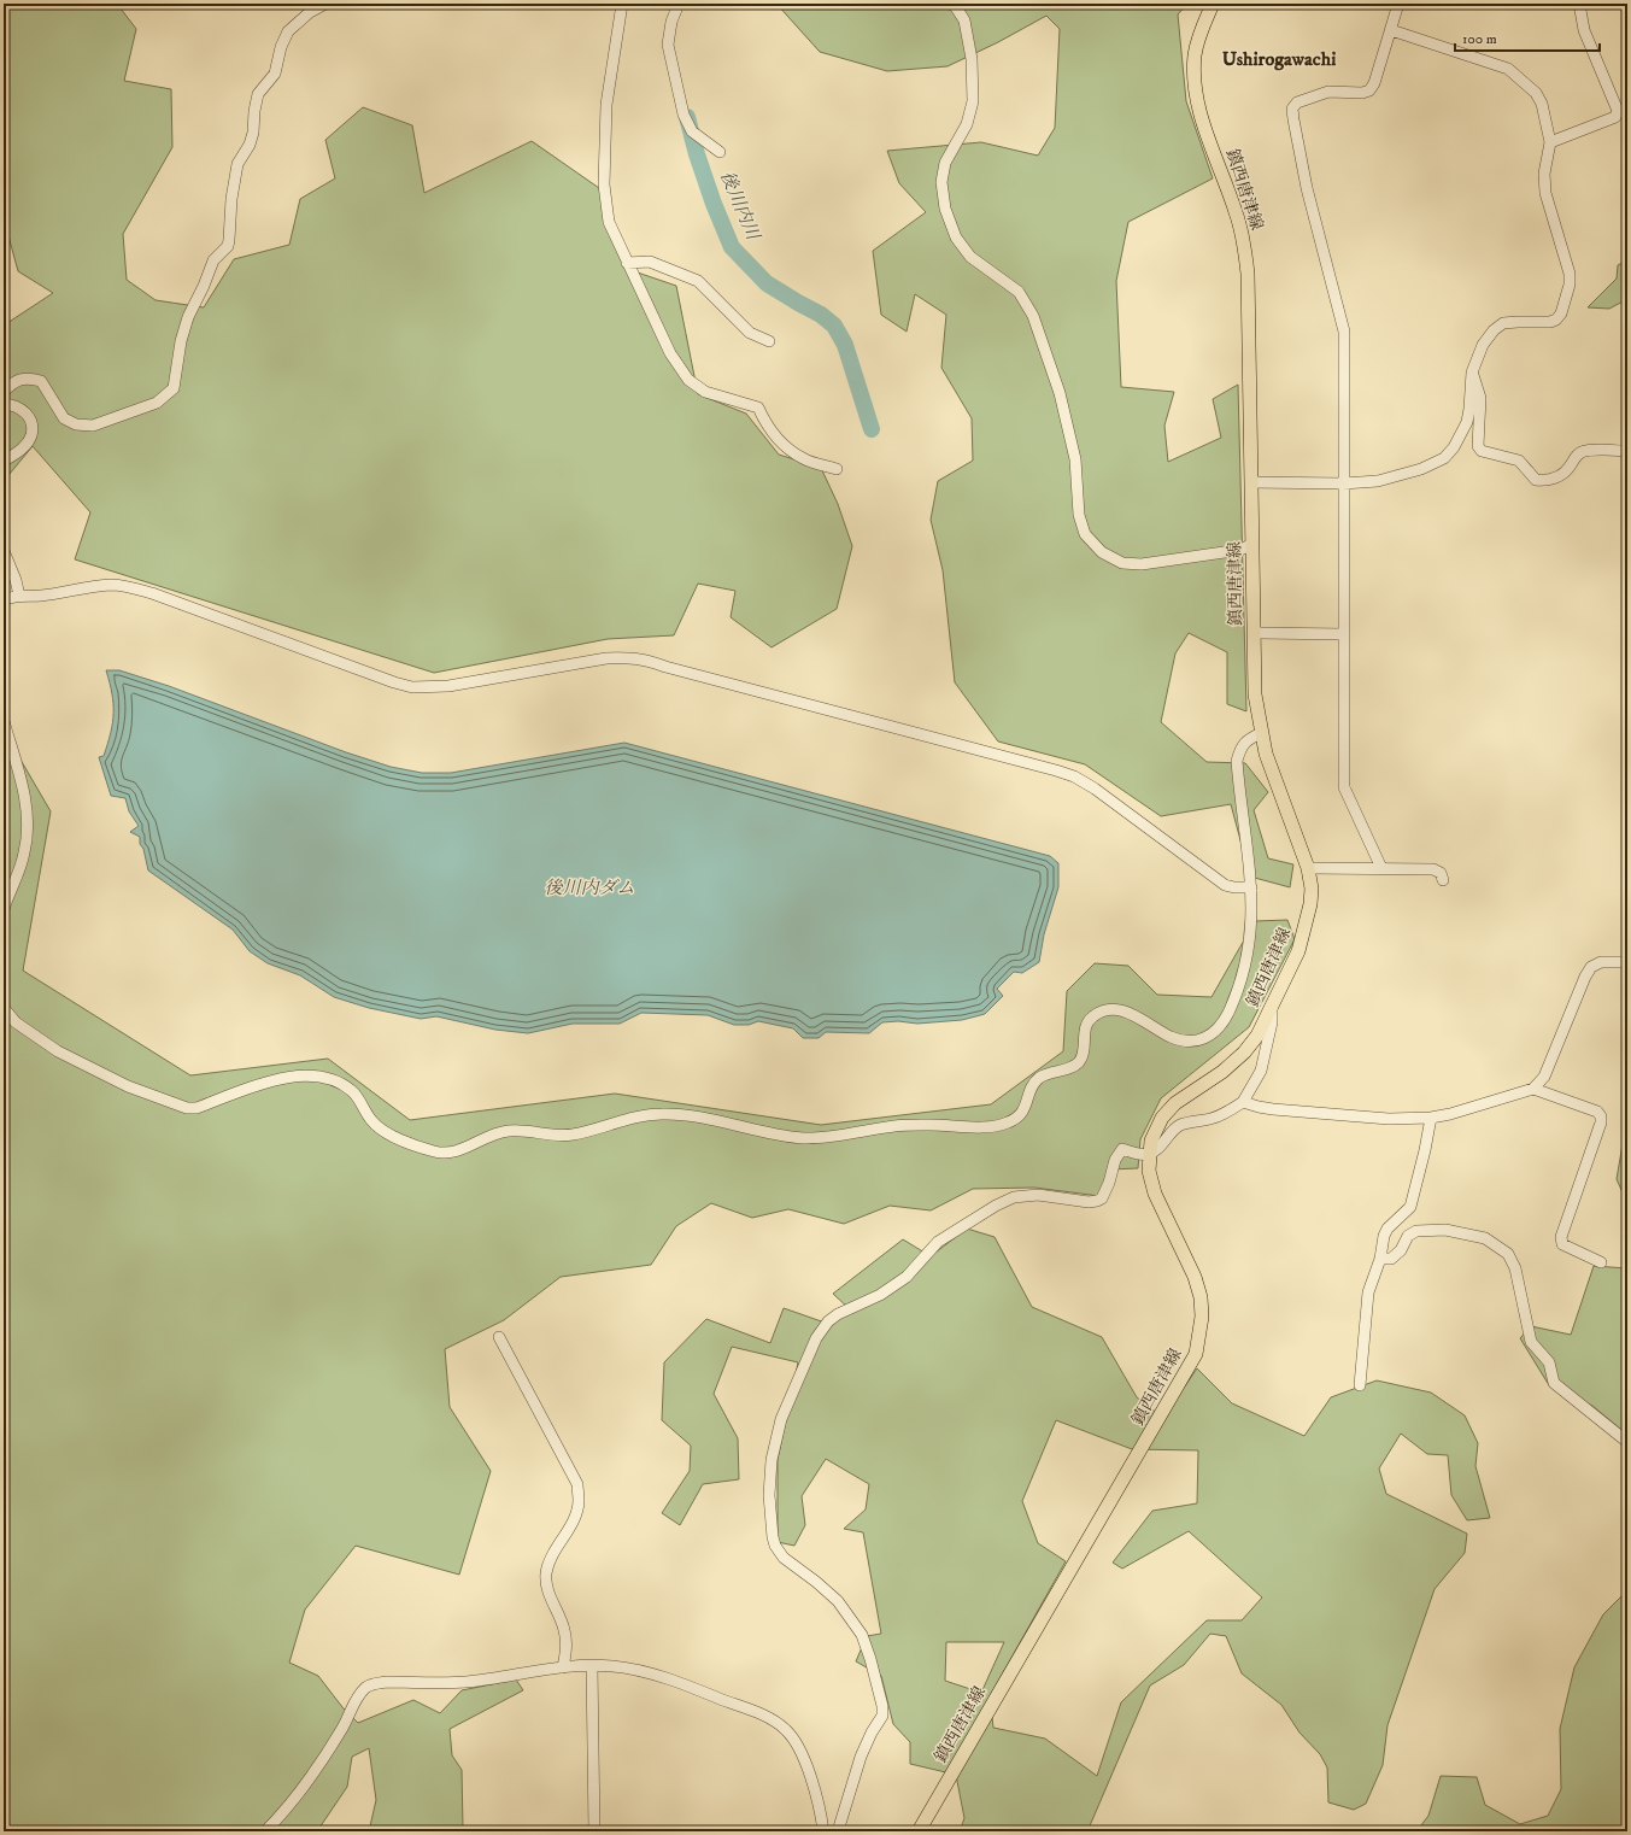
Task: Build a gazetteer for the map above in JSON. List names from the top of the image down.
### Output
{
  "streets": {
    "main road": ["鎮西唐津線"]
  },
  "districts": ["Ushirogawachi"],
  "water": ["後川内川", "後川内ダム"],
  "scale_bar": "100 m"
}
